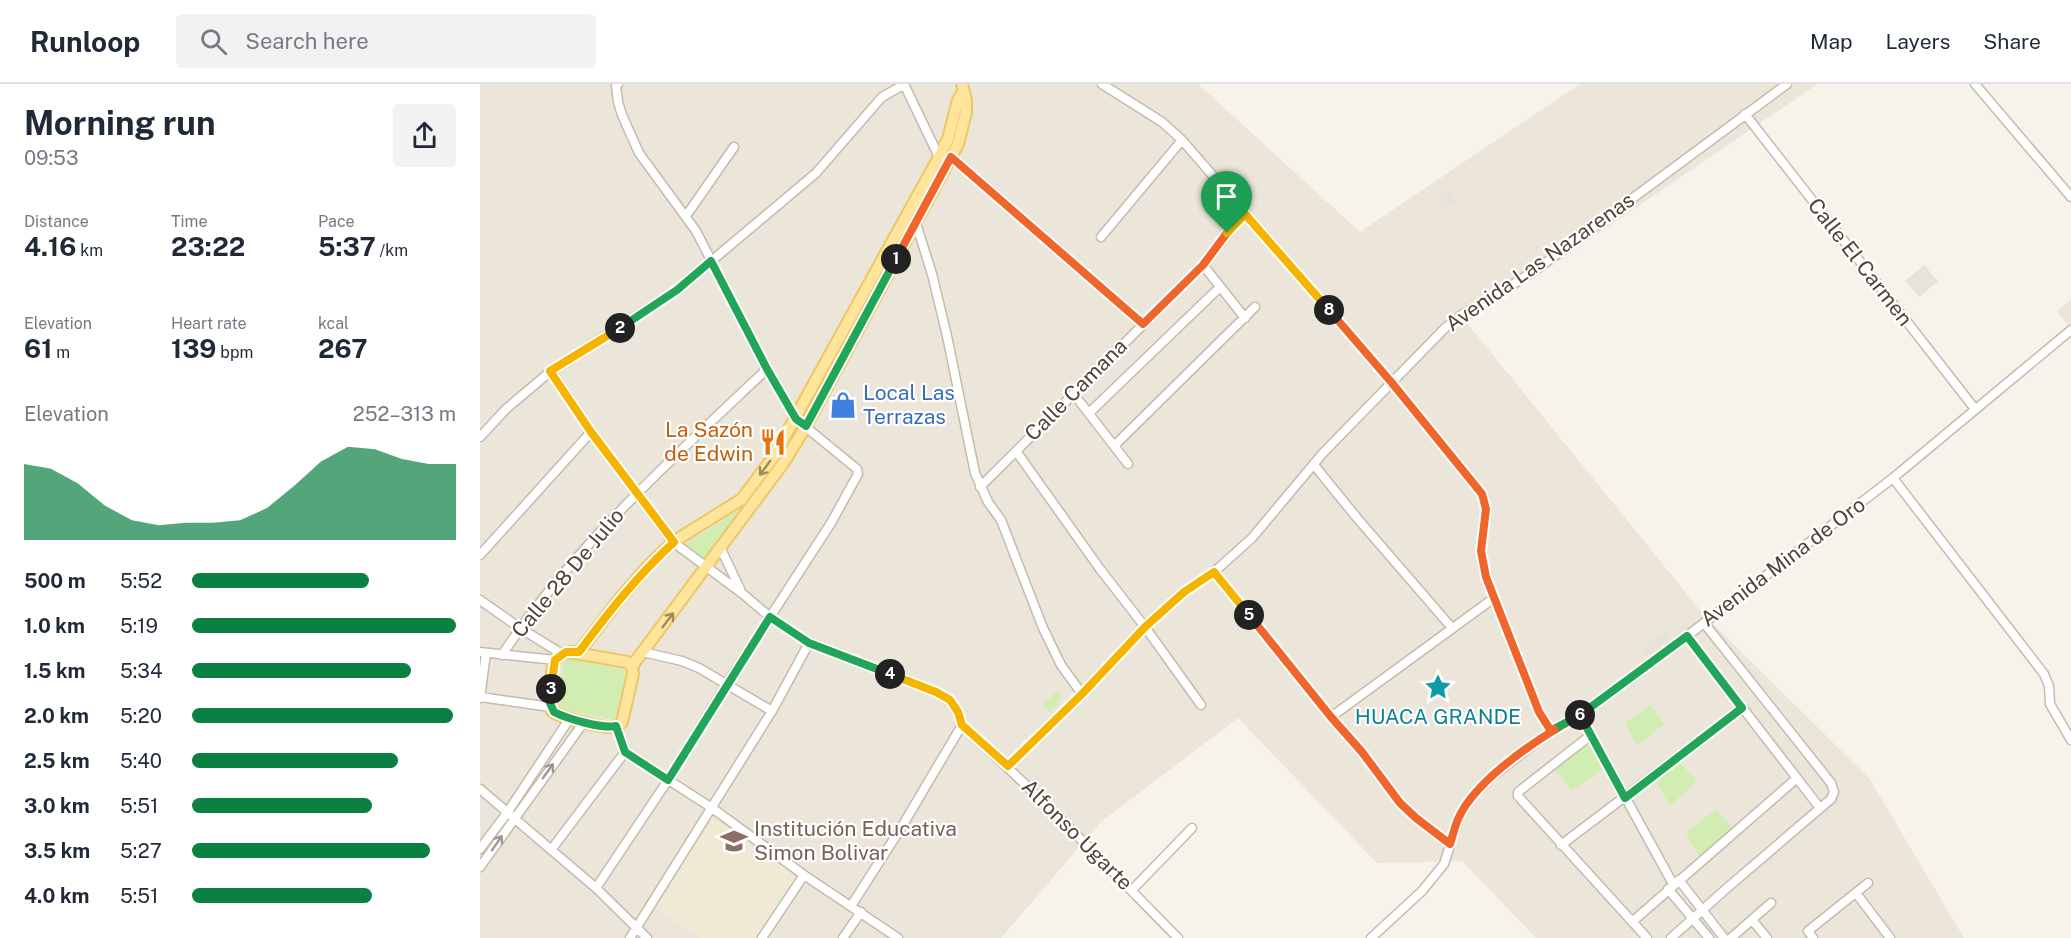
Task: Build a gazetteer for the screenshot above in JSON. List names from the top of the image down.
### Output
{
  "streets": {
    "street": [
      "Avenida Las Nazarenas",
      "Calle El Carmen",
      "Calle Camana",
      "Avenida Mina de Oro",
      "Calle 28 De Julio",
      "Alfonso Ugarte"
    ]
  },
  "crossings": [
    ["Avenida Las Nazarenas", "Calle El Carmen"],
    ["Avenida Las Nazarenas", "Alfonso Ugarte"],
    ["Calle El Carmen", "Avenida Mina de Oro"],
    ["Calle 28 De Julio", "Alfonso Ugarte"]
  ],
  "places": {
    "shop": ["Local Las Terrazas"],
    "restaurant": ["La Sazón de Edwin"],
    "place": ["HUACA GRANDE"],
    "school or university": ["Institución Educativa Simon Bolivar"]
  },
  "page": {
    "header": "Runloop",
    "search": "Search here",
    "nav": ["Map", "Layers", "Share"],
    "heading": ["Morning run", "09:53"],
    "stats": [
      ["Distance", "4.16 km"],
      ["Time", "23:22"],
      ["Pace", "5:37 /km"],
      ["Elevation", "61 m"],
      ["Heart rate", "139 bpm"],
      ["kcal", "267"]
    ],
    "pins": [
      "1",
      "8",
      "2",
      "5",
      "4",
      "3",
      "6"
    ],
    "chart": ["Elevation", "252–313 m"],
    "list": [
      {
        "name": "500 m",
        "note": "5:52"
      },
      {
        "name": "1.0 km",
        "note": "5:19"
      },
      {
        "name": "1.5 km",
        "note": "5:34"
      },
      {
        "name": "2.0 km",
        "note": "5:20"
      },
      {
        "name": "2.5 km",
        "note": "5:40"
      },
      {
        "name": "3.0 km",
        "note": "5:51"
      },
      {
        "name": "3.5 km",
        "note": "5:27"
      },
      {
        "name": "4.0 km",
        "note": "5:51"
      }
    ]
  }
}
